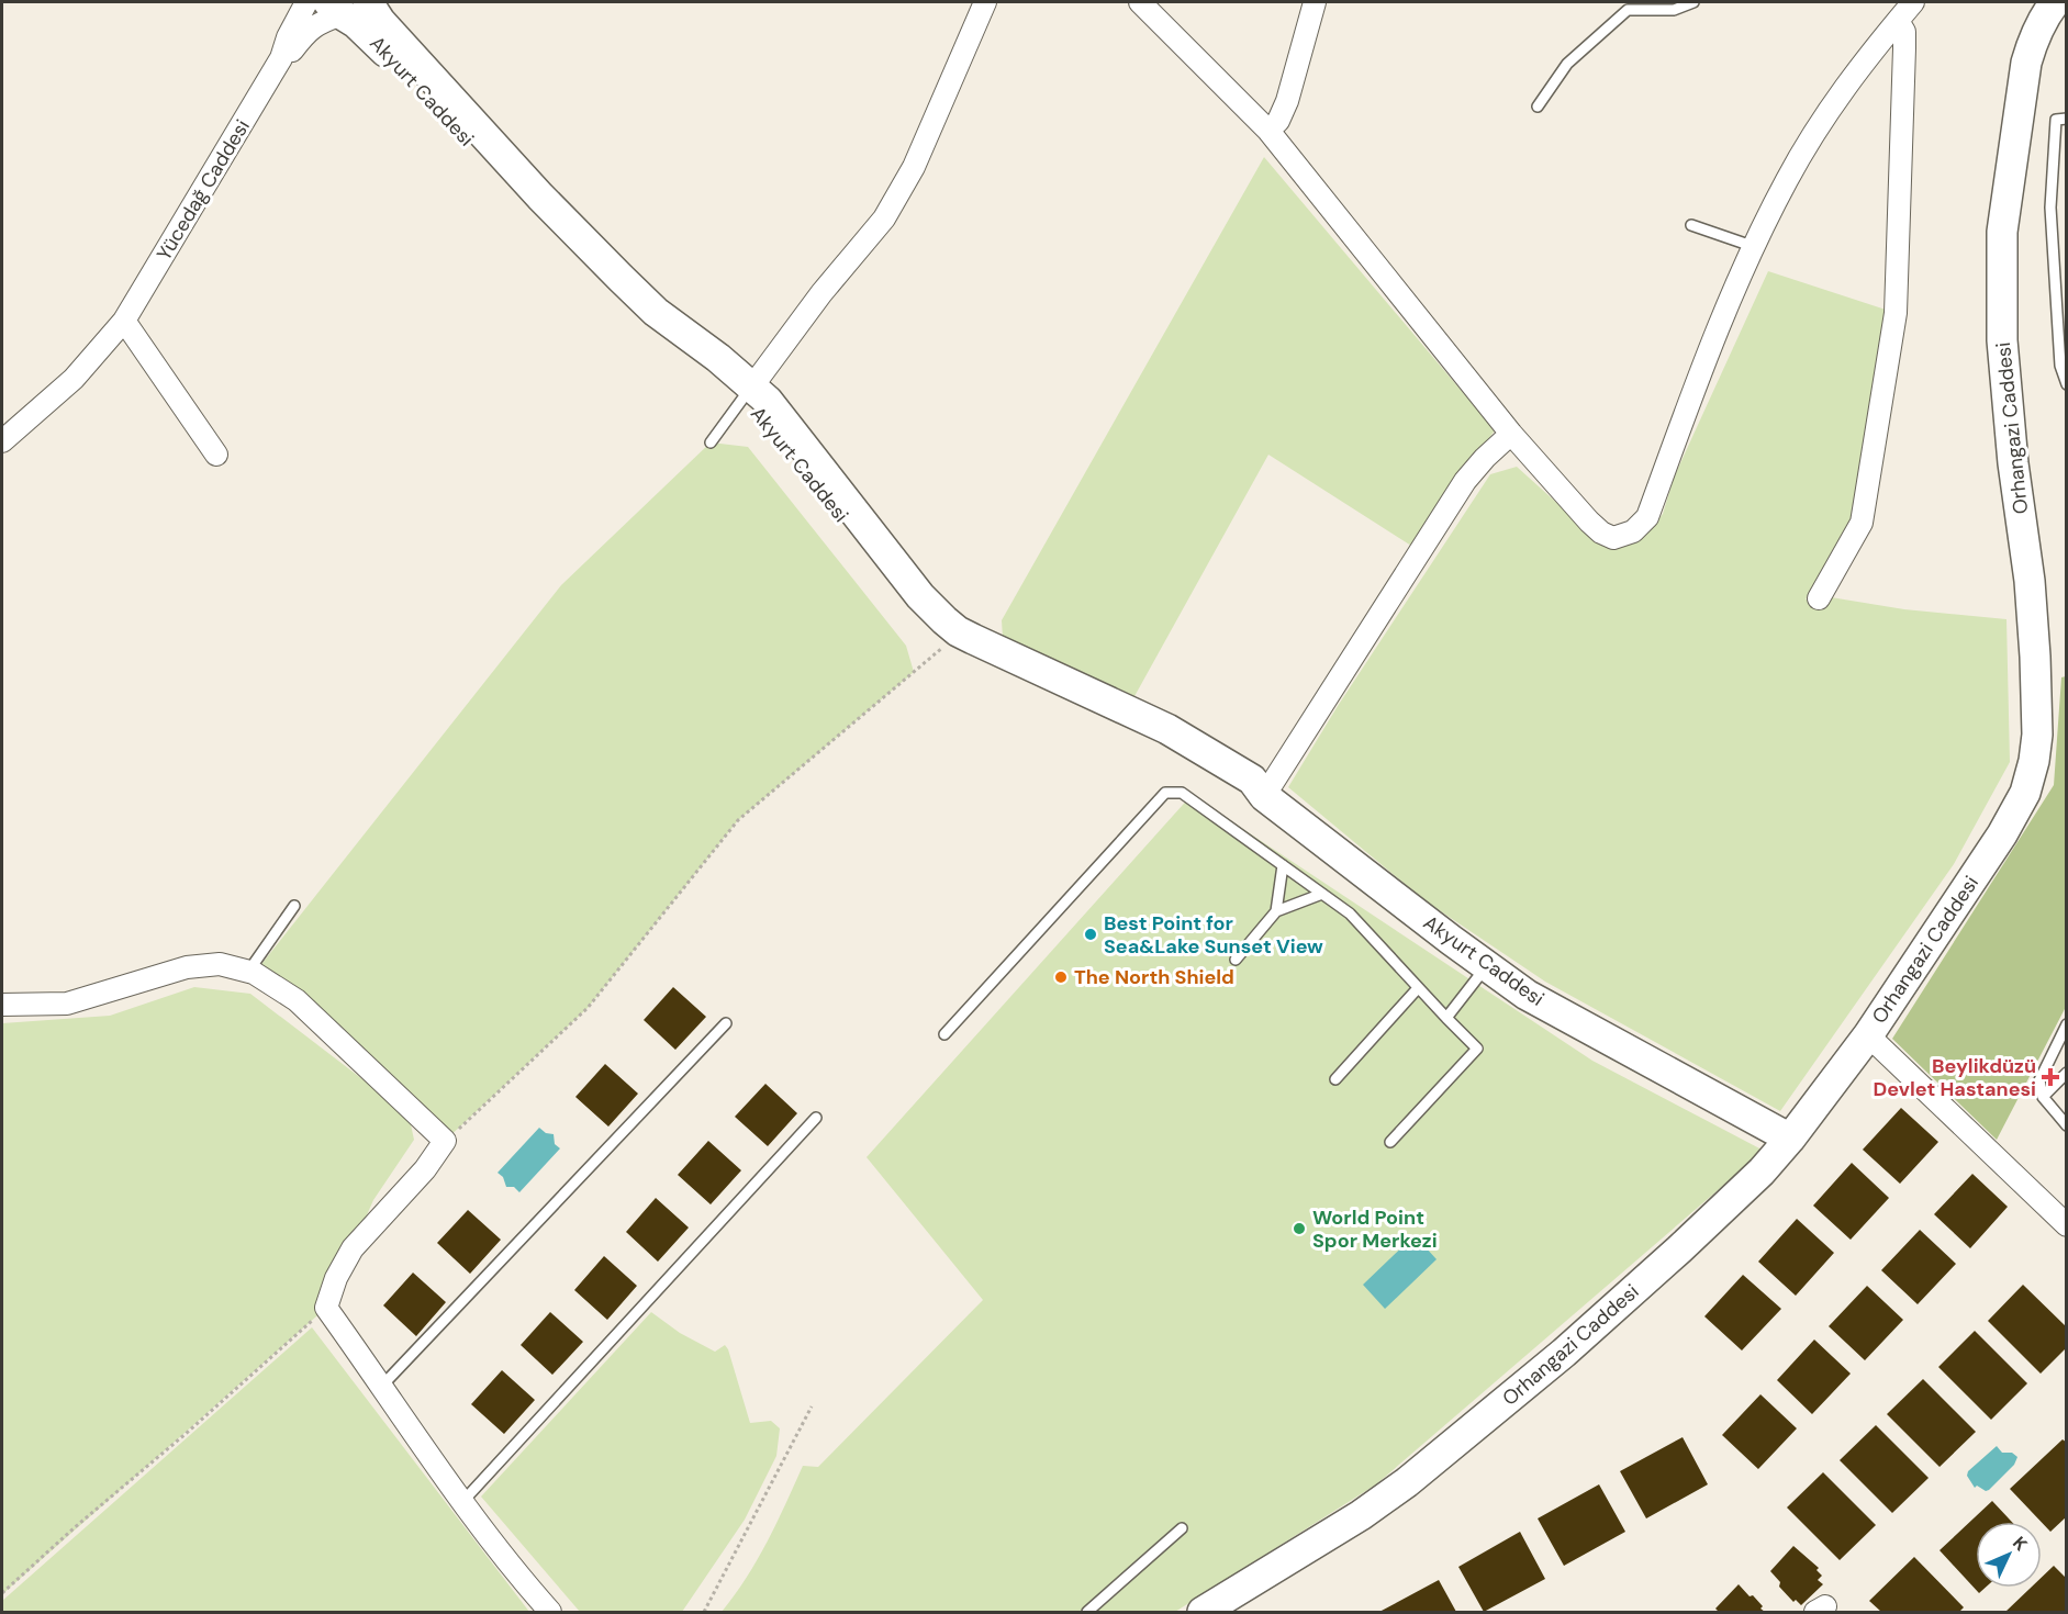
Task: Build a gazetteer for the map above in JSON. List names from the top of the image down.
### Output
{
  "streets": {
    "street": ["Akyurt Caddesi", "Yücedağ Caddesi", "Orhangazi Caddesi"]
  },
  "crossings": [
    ["Akyurt Caddesi", "Orhangazi Caddesi"]
  ],
  "places": {
    "other": ["Best Point for Sea&Lake Sunset View", "The North Shield", "World Point Spor Merkezi"],
    "health": ["Beylikdüzü Devlet Hastanesi"]
  },
  "north": "top right"
}
